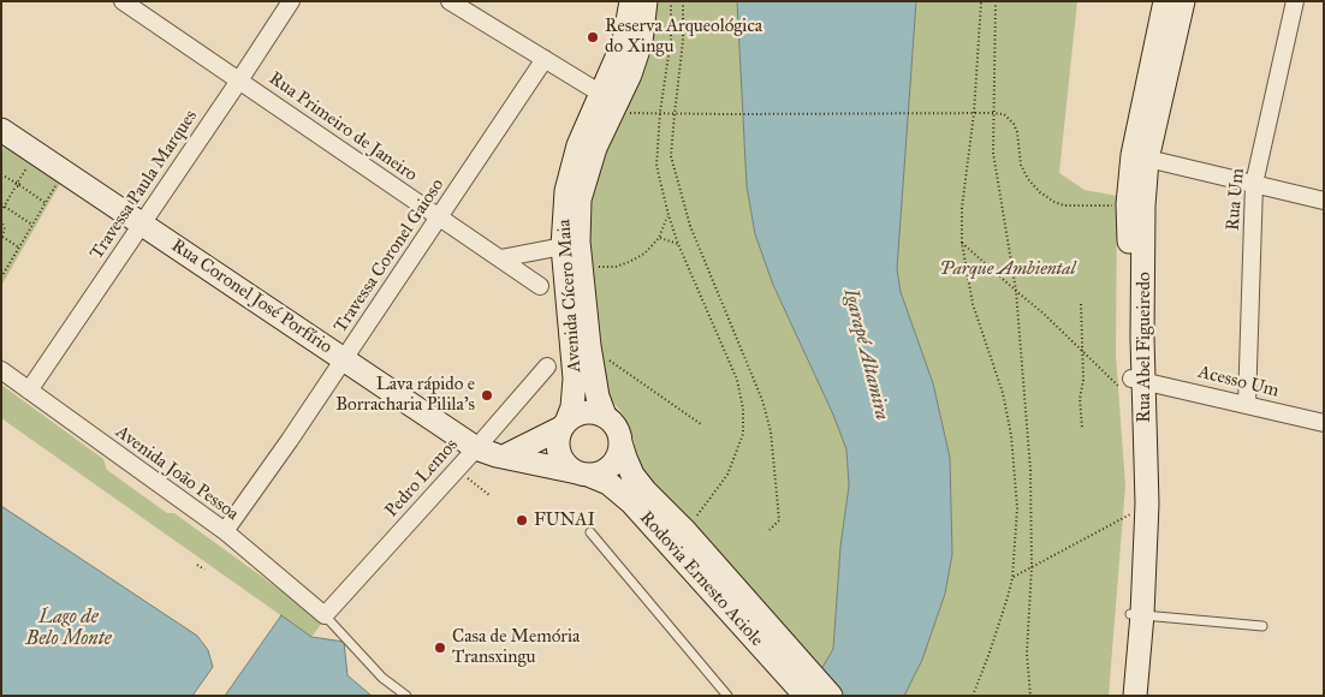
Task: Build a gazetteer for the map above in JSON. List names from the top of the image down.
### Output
{
  "streets": {
    "street": [
      "Rua Primeiro de Janeiro",
      "Travessa Paula Marques",
      "Rua Um",
      "Travessa Coronel Gaioso",
      "Avenida Cícero Maia",
      "Rua Coronel José Porfírio",
      "Rua Abel Figueiredo",
      "Acesso Um",
      "Avenida João Pessoa",
      "Pedro Lemos",
      "Rodovia Ernesto Aciole"
    ]
  },
  "crossings": [
    ["Rua Primeiro de Janeiro", "Travessa Paula Marques"],
    ["Rua Primeiro de Janeiro", "Travessa Coronel Gaioso"],
    ["Travessa Paula Marques", "Rua Coronel José Porfírio"],
    ["Travessa Paula Marques", "Avenida João Pessoa"],
    ["Rua Um", "Acesso Um"],
    ["Travessa Coronel Gaioso", "Rua Coronel José Porfírio"],
    ["Travessa Coronel Gaioso", "Avenida João Pessoa"],
    ["Avenida Cícero Maia", "Rua Coronel José Porfírio"],
    ["Avenida Cícero Maia", "Rodovia Ernesto Aciole"],
    ["Rua Coronel José Porfírio", "Pedro Lemos"],
    ["Rua Coronel José Porfírio", "Rodovia Ernesto Aciole"],
    ["Rua Abel Figueiredo", "Acesso Um"],
    ["Avenida João Pessoa", "Pedro Lemos"]
  ],
  "water": ["Igarapé Altamira", "Lago de Belo Monte"],
  "parks": ["Parque Ambiental"],
  "places": [
    "Reserva Arqueológica do Xingu",
    "Lava rápido e Borracharia Pilila's",
    "FUNAI",
    "Casa de Memória Transxingu"
  ]
}
